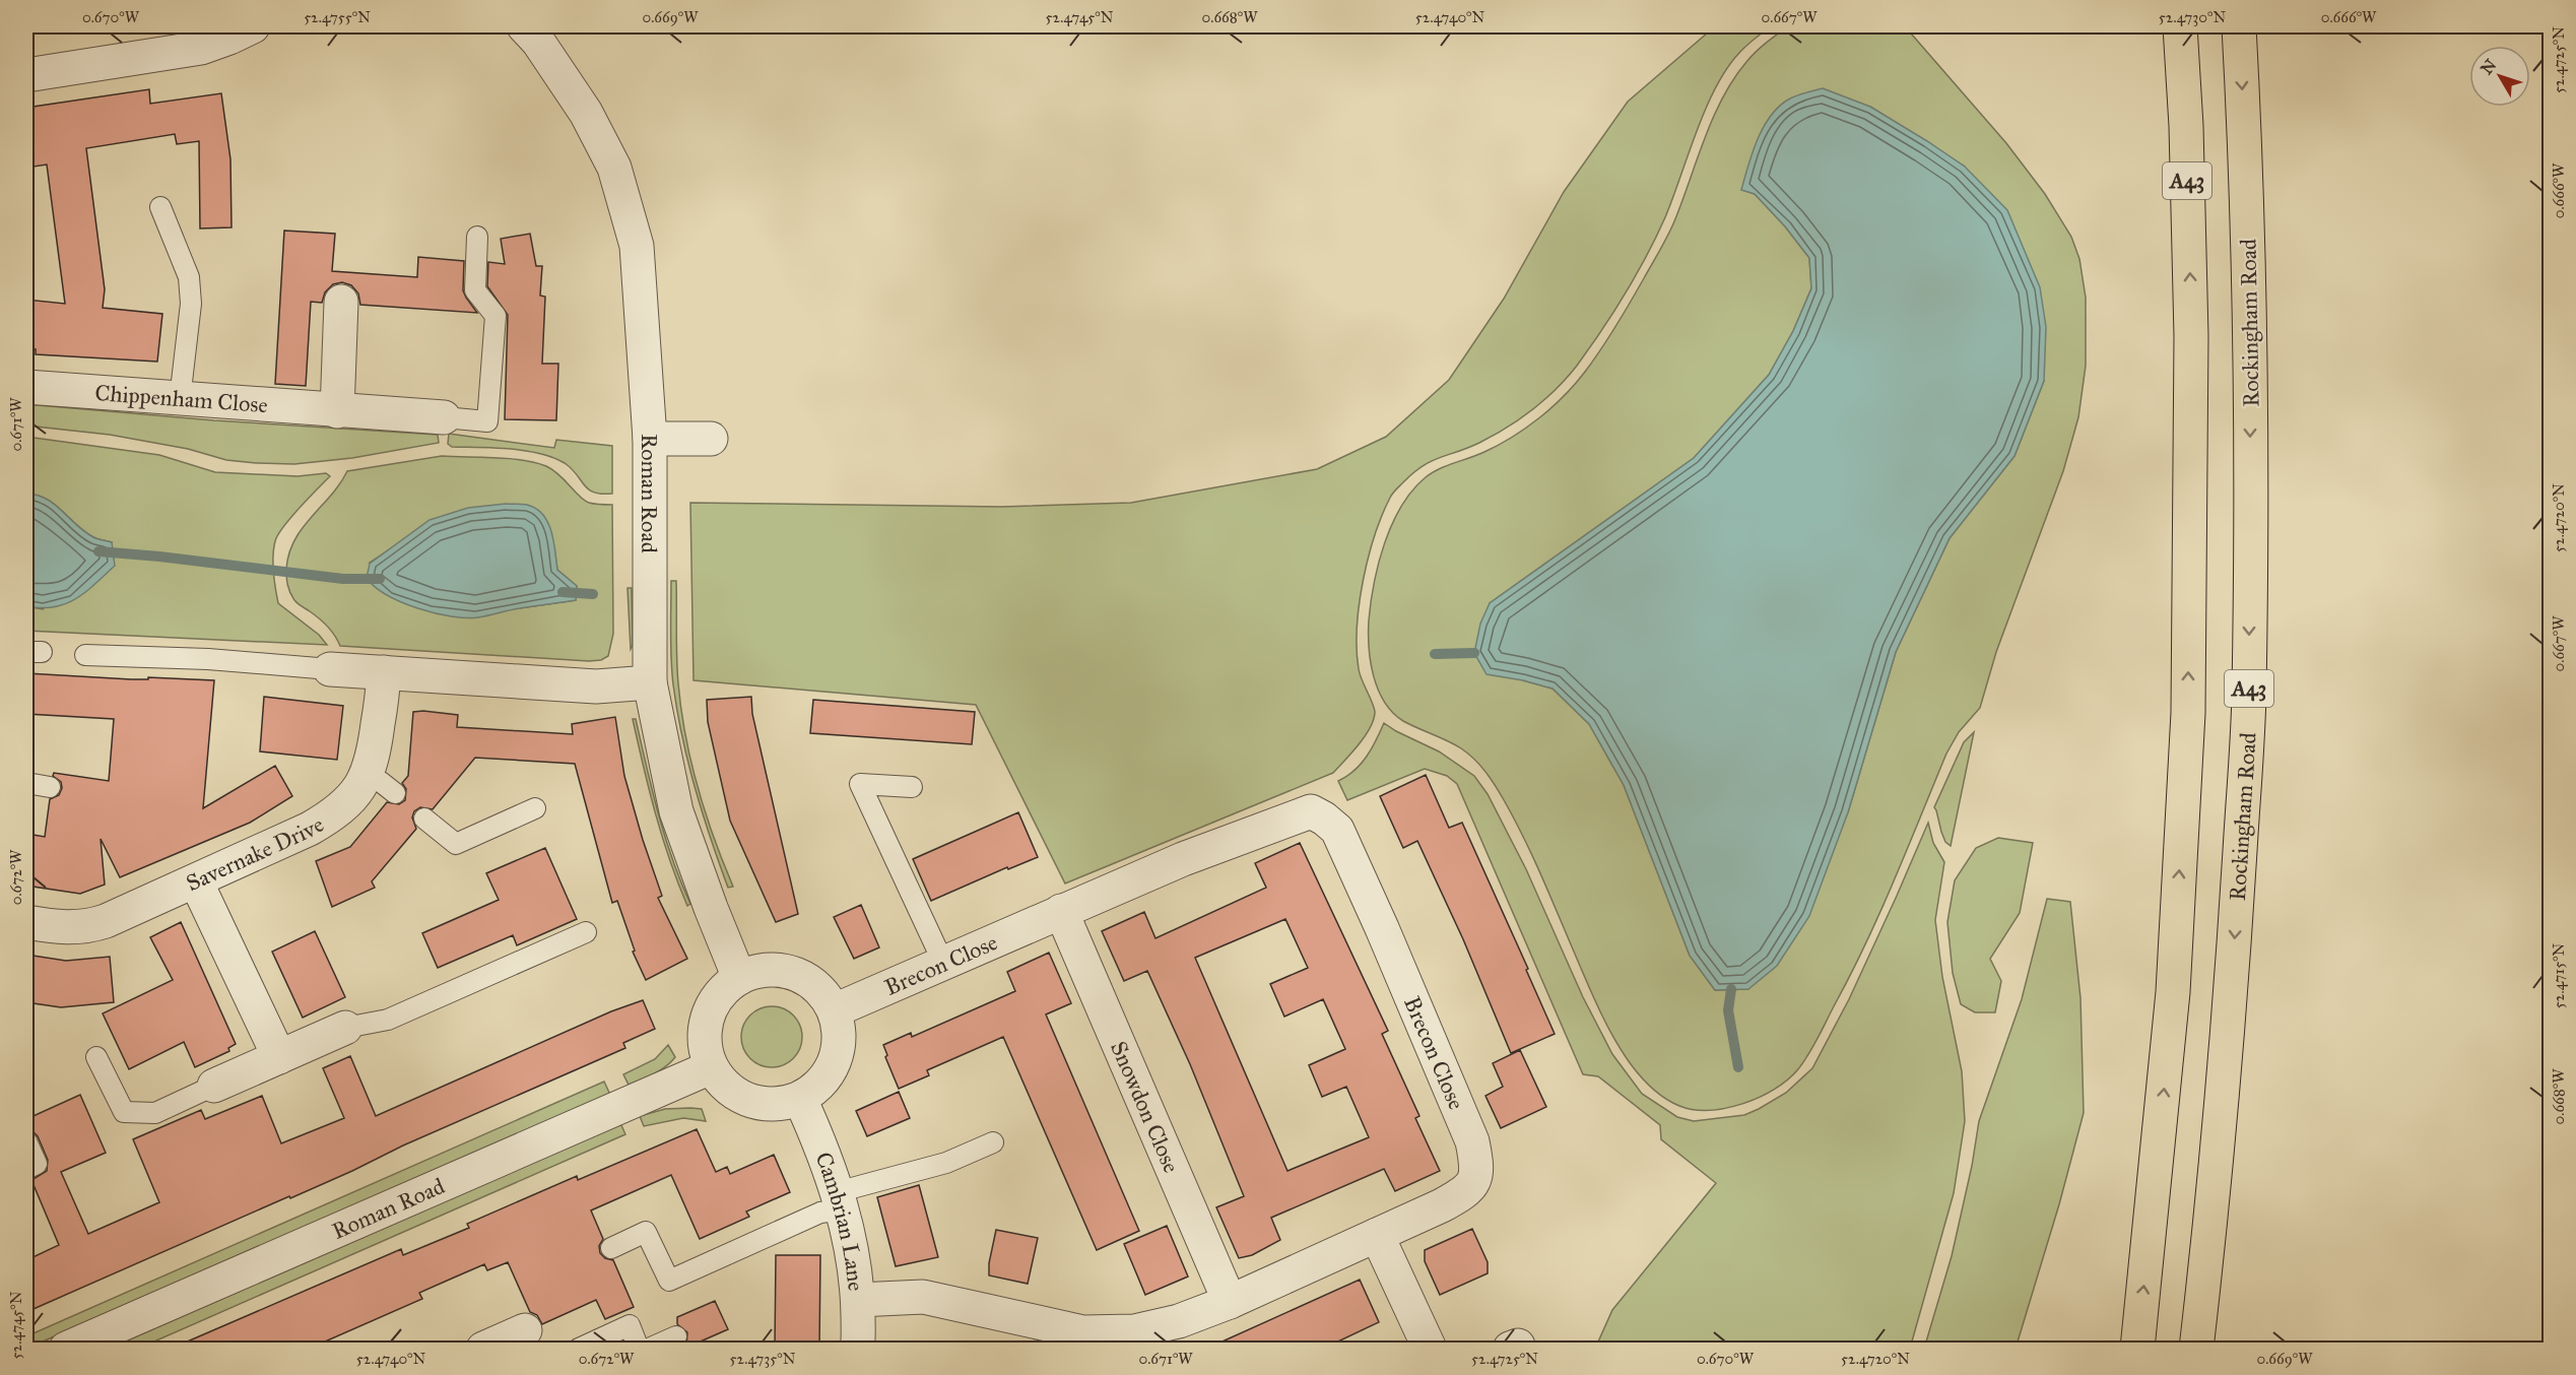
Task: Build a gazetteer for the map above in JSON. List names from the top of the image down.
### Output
{
  "streets": {
    "highway": ["A43", "Rockingham Road"],
    "street": [
      "Chippenham Close",
      "Roman Road",
      "Savernake Drive",
      "Brecon Close",
      "Snowdon Close",
      "Cambrian Lane"
    ]
  },
  "crossings": [
    ["Roman Road", "Brecon Close"],
    ["Roman Road", "Cambrian Lane"],
    ["Brecon Close", "Snowdon Close"],
    ["Brecon Close", "Cambrian Lane"]
  ],
  "north": "top left",
  "coordinates": [
    "0.670°W",
    "52.4755°N",
    "0.669°W",
    "52.4745°N",
    "0.668°W",
    "52.4740°N",
    "0.667°W",
    "52.4730°N",
    "0.666°W",
    "52.4725°N",
    "0.671°W",
    "52.4720°N",
    "0.672°W",
    "52.4715°N",
    "52.4735°N"
  ]
}
